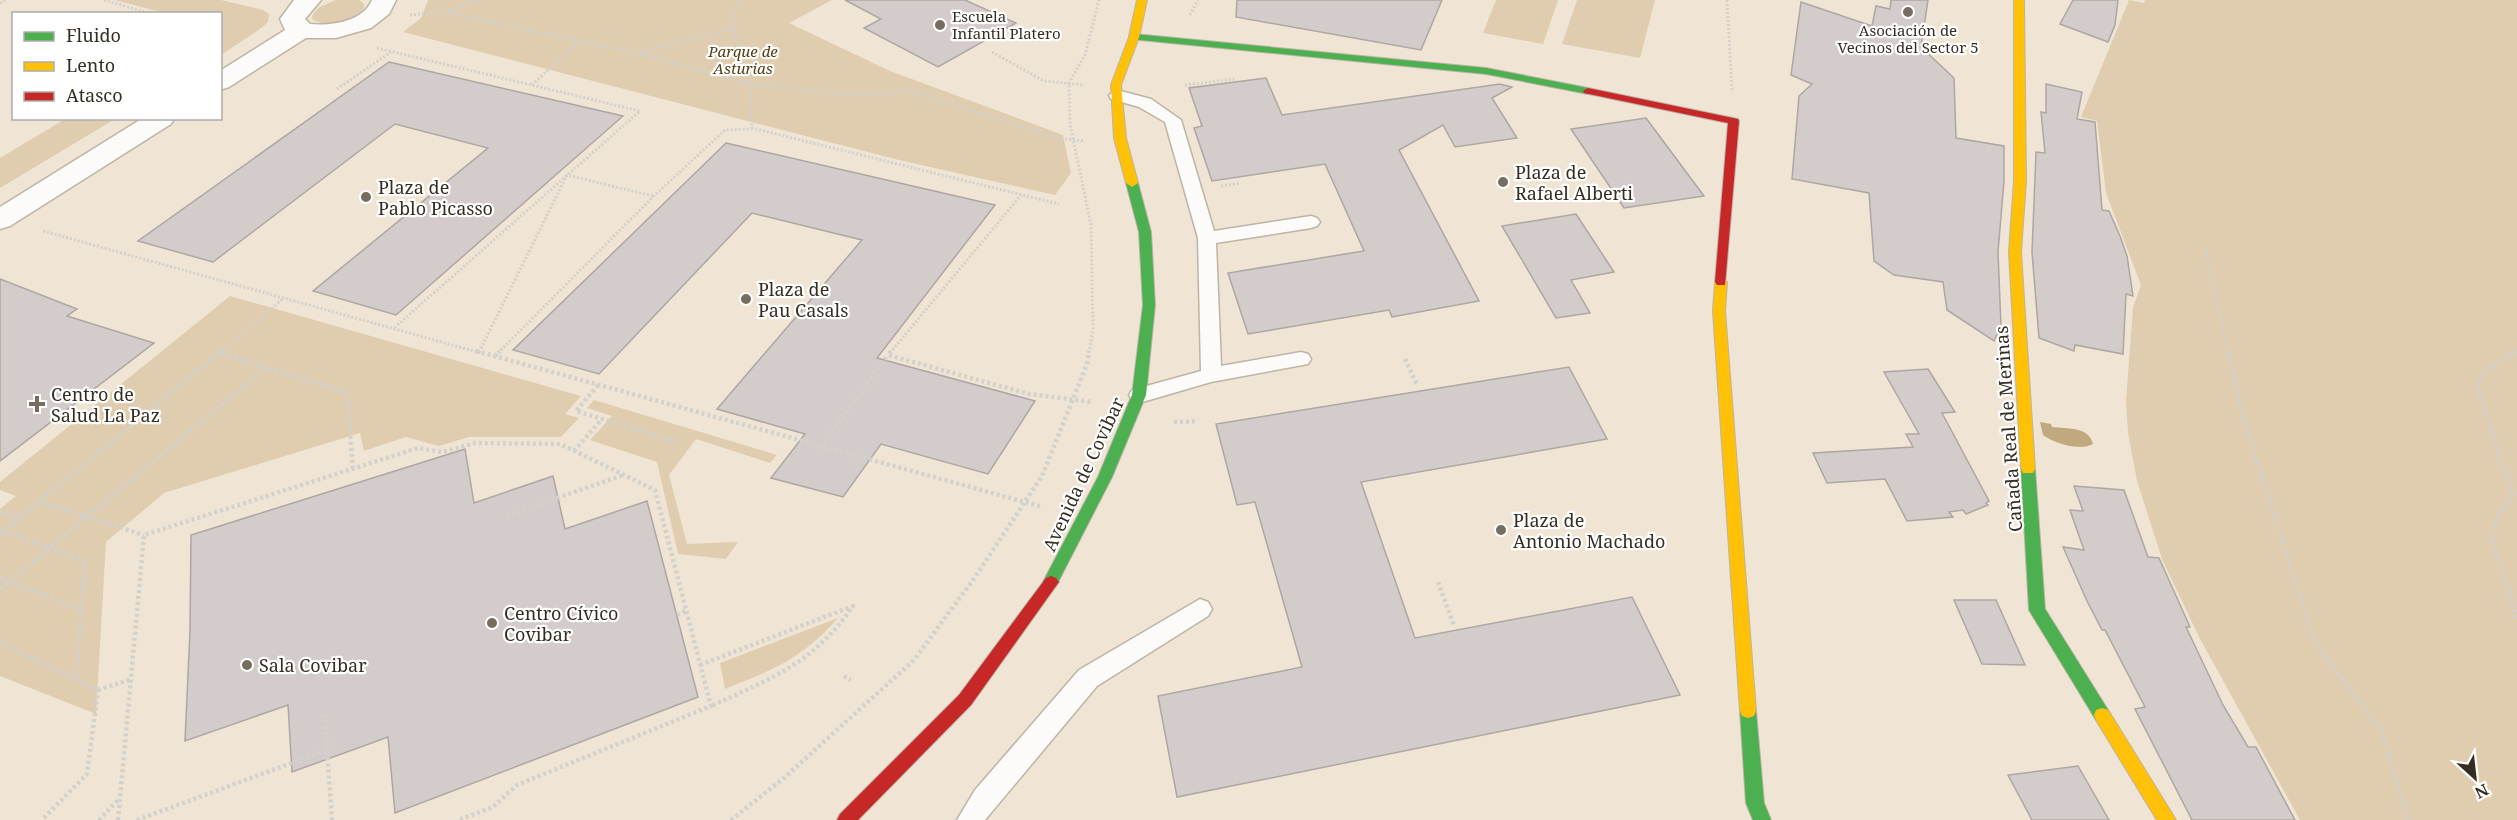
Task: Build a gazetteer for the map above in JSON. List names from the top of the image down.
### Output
{
  "streets": {
    "street": ["Cañada Real de Merinas", "Avenida de Covibar"]
  },
  "parks": ["Parque de Asturias"],
  "places": {
    "other": [
      "Asociación de Vecinos del Sector 5",
      "Escuela Infantil Platero",
      "Plaza de Rafael Alberti",
      "Plaza de Pablo Picasso",
      "Plaza de Pau Casals",
      "Plaza de Antonio Machado",
      "Centro Cívico Covibar",
      "Sala Covibar"
    ],
    "health": ["Centro de Salud La Paz"]
  },
  "legend": ["Fluido", "Lento", "Atasco"],
  "north": "bottom right"
}
